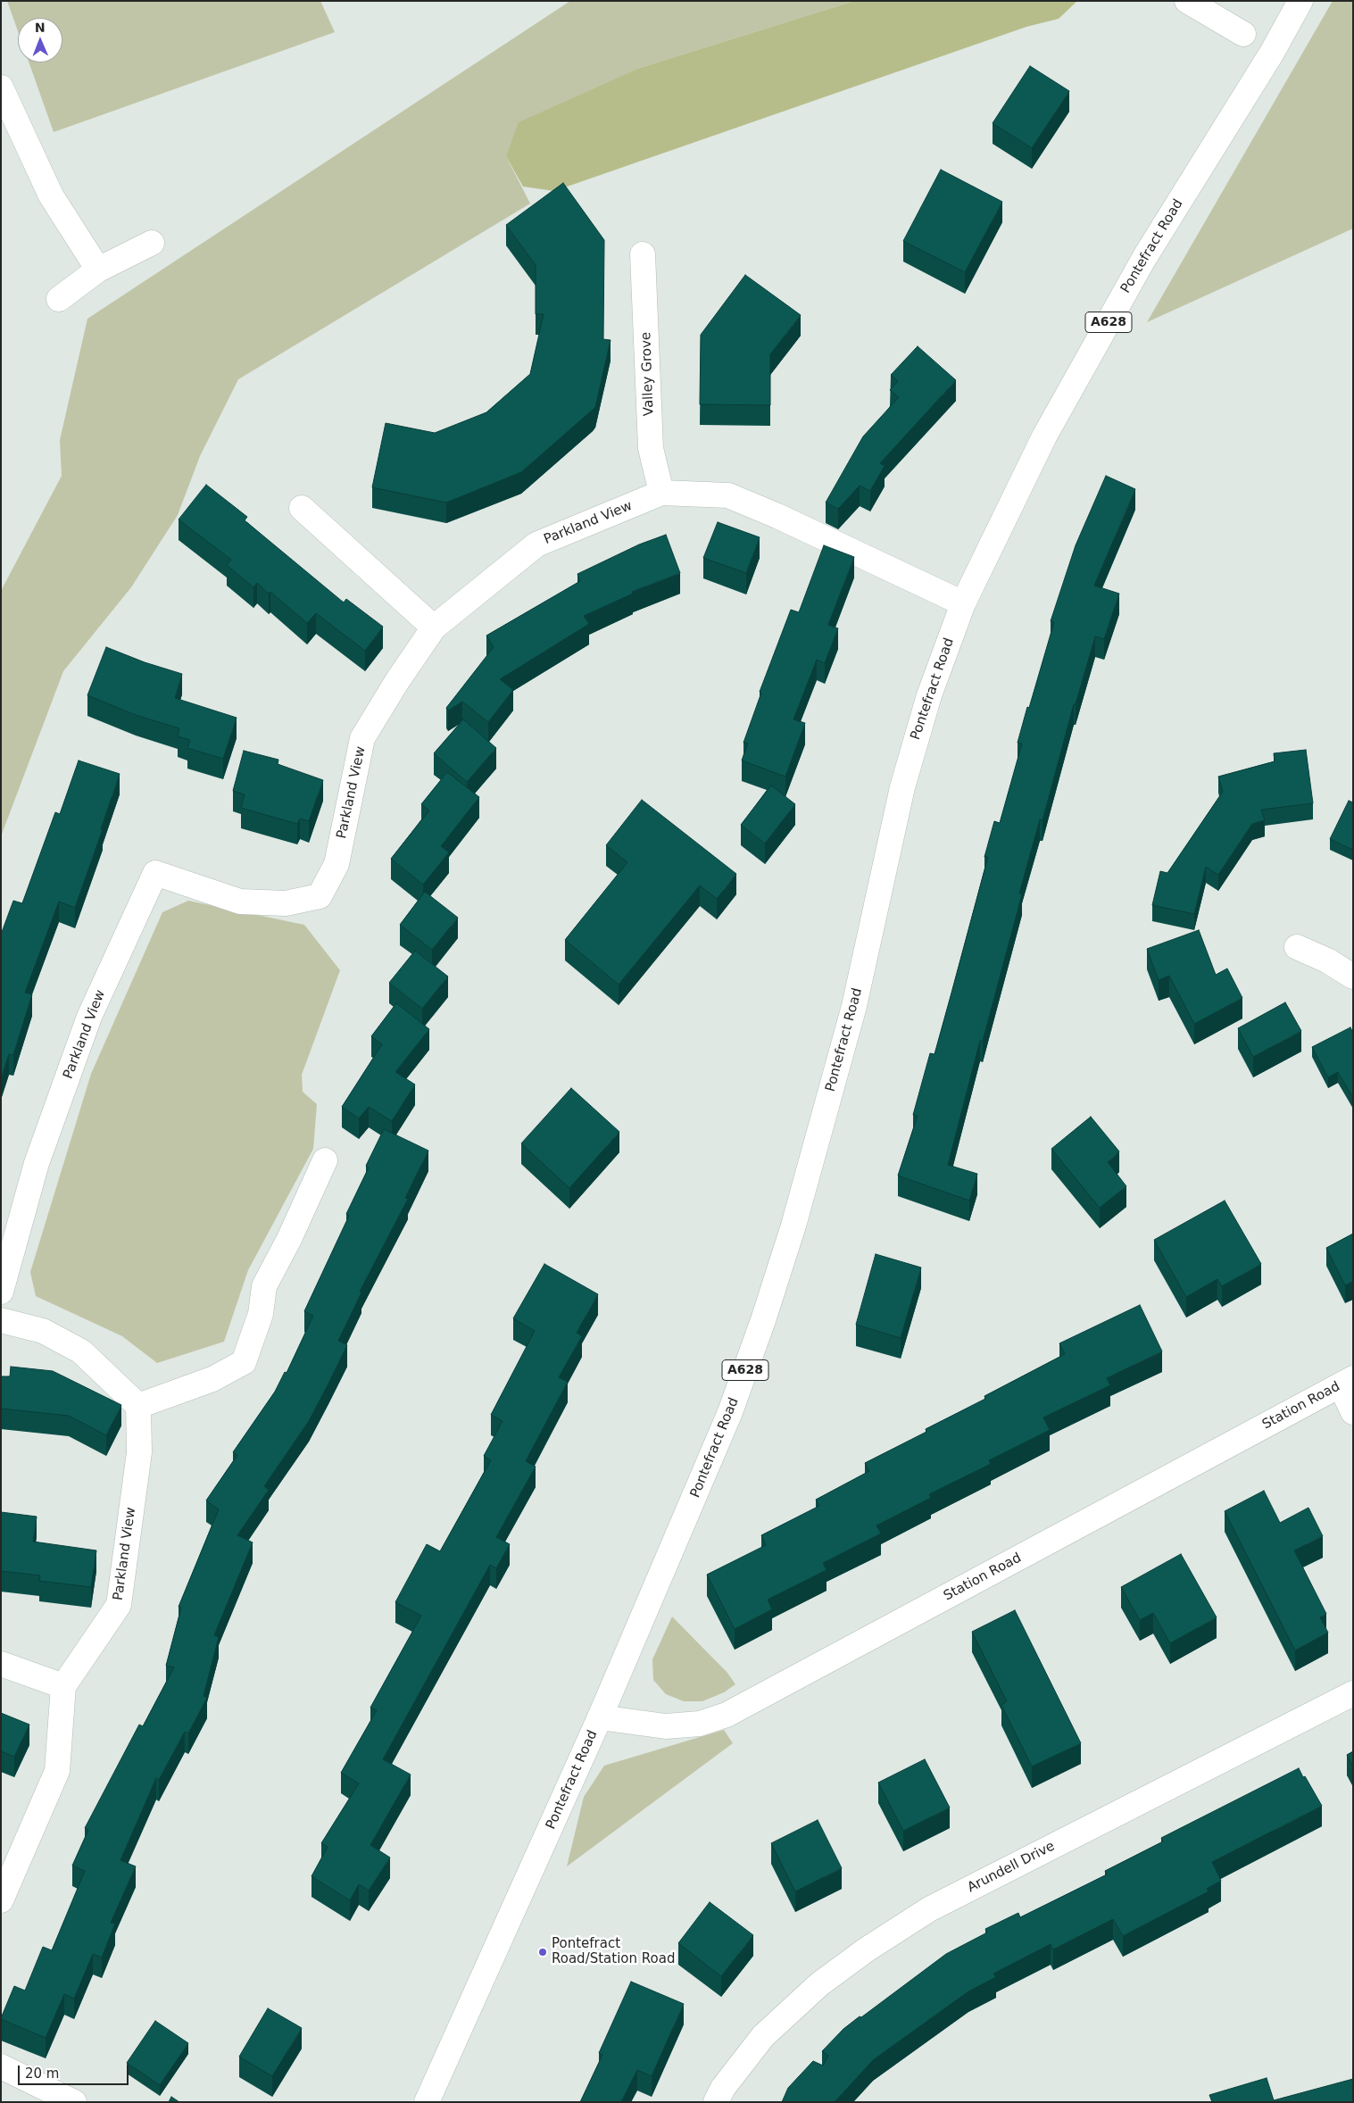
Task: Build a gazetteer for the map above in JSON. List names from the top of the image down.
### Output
{
  "streets": {
    "main road": [
      "Pontefract Road",
      "A628",
      "Valley Grove",
      "Parkland View",
      "Station Road",
      "Arundell Drive"
    ]
  },
  "crossings": [
    ["Pontefract Road", "Parkland View"],
    ["Pontefract Road", "Station Road"],
    ["Valley Grove", "Parkland View"]
  ],
  "places": ["Pontefract Road/Station Road"],
  "scale_bar": "20 m",
  "north": "top"
}
